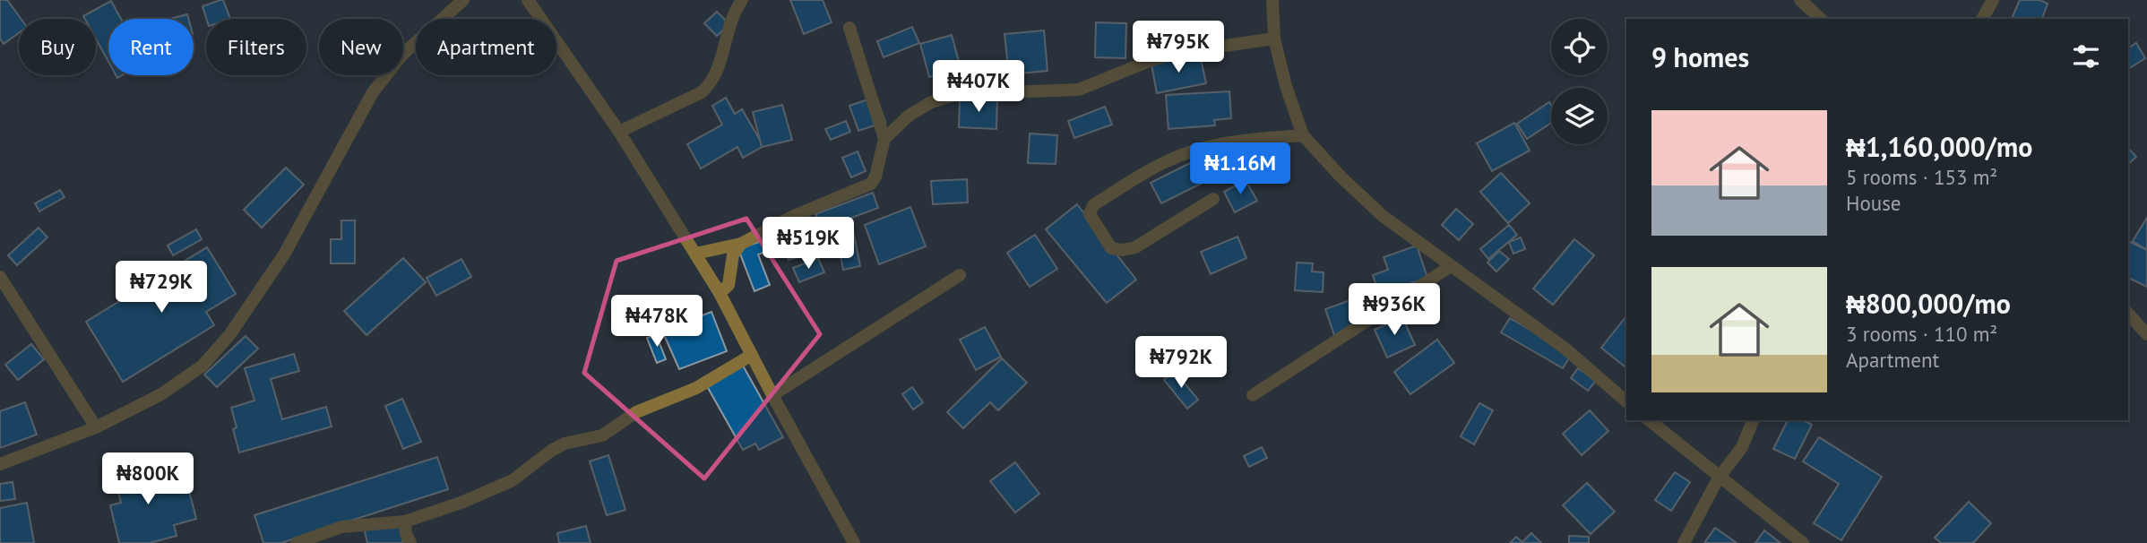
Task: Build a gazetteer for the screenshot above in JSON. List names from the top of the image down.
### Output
{
  "page": {
    "chip": [
      "Buy",
      "Rent",
      "Filters",
      "New",
      "Apartment"
    ],
    "heading": "9 homes",
    "price": [
      "₦795K",
      "₦407K",
      "₦1.16M",
      "₦519K",
      "₦729K",
      "₦936K",
      "₦478K",
      "₦792K",
      "₦800K"
    ],
    "list": [
      {
        "name": "₦1,160,000/mo",
        "note": "5 rooms · 153 m² · House"
      },
      {
        "name": "₦800,000/mo",
        "note": "3 rooms · 110 m² · Apartment"
      }
    ]
  }
}
